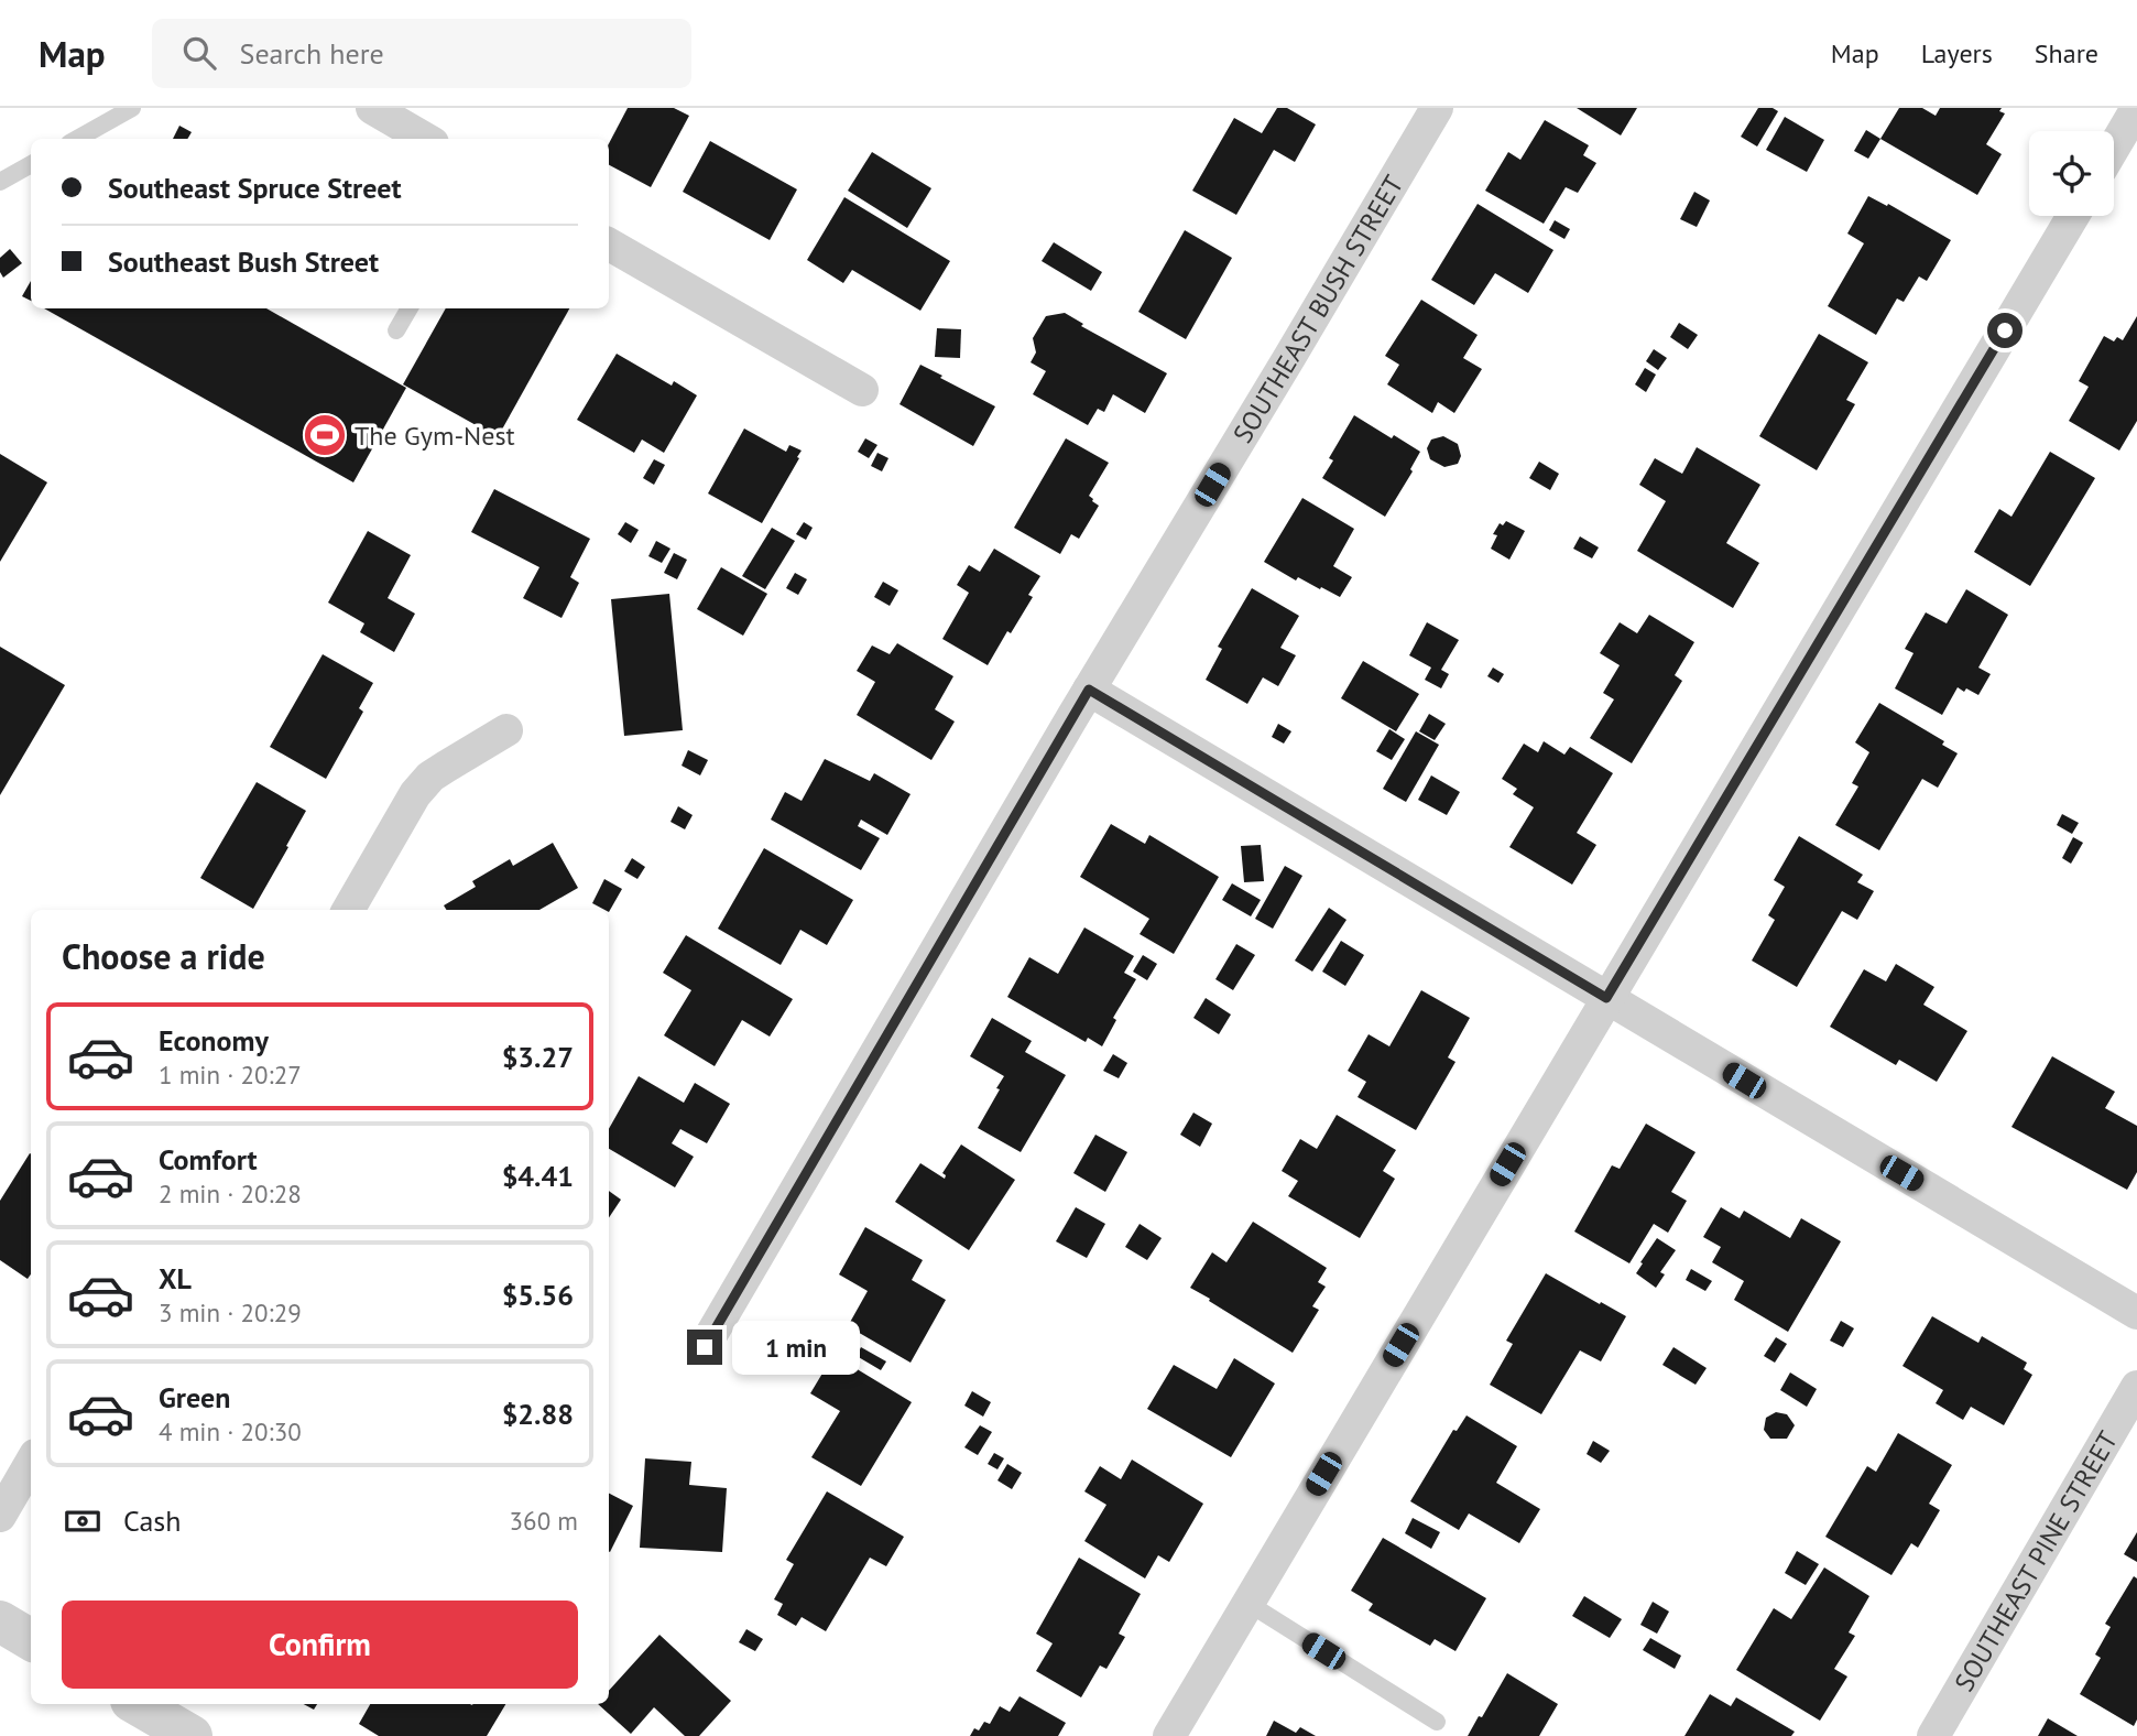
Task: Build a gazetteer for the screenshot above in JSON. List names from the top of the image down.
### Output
{
  "streets": {
    "street": ["SOUTHEAST BUSH STREET", "SOUTHEAST PINE STREET"]
  },
  "places": {
    "sports": ["The Gym-Nest"]
  },
  "page": {
    "header": "Map",
    "search": "Search here",
    "nav": ["Map", "Layers", "Share"],
    "banner": ["Southeast Spruce Street", "Southeast Bush Street"],
    "heading": "Choose a ride",
    "list": [
      {
        "name": "Economy",
        "note": "1 min · 20:27",
        "value": "$3.27"
      },
      {
        "name": "Comfort",
        "note": "2 min · 20:28",
        "value": "$4.41"
      },
      {
        "name": "XL",
        "note": "3 min · 20:29",
        "value": "$5.56"
      },
      {
        "name": "Green",
        "note": "4 min · 20:30",
        "value": "$2.88"
      }
    ],
    "bubble": "1 min",
    "pay": ["Cash", "360 m"],
    "buttons": "Confirm"
  }
}
